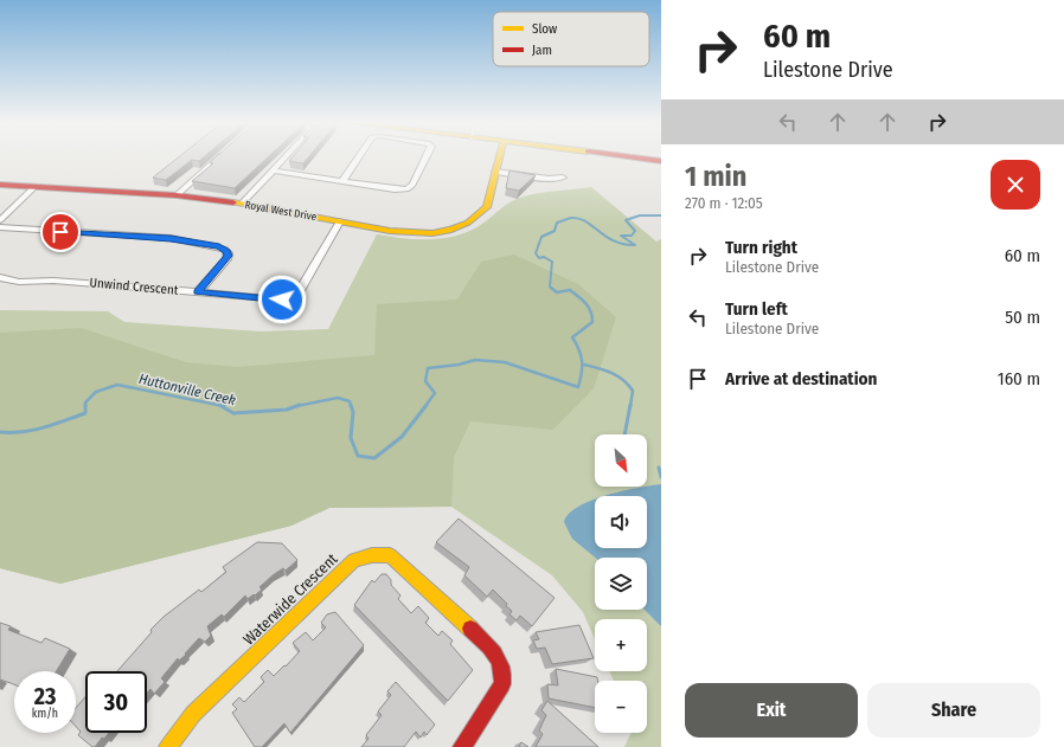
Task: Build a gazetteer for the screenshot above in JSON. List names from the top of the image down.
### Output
{
  "streets": {
    "street": ["Royal West Drive", "Unwind Crescent", "Waterwide Crescent"]
  },
  "crossings": [
    ["Royal West Drive", "Unwind Crescent"]
  ],
  "water": ["Huttonville Creek"],
  "legend": ["Slow", "Jam"],
  "north": "bottom right",
  "page": {
    "turn": ["60 m", "Lilestone Drive"],
    "heading": ["1 min", "270 m · 12:05"],
    "list": [
      {
        "name": "Turn right",
        "note": "Lilestone Drive",
        "value": "60 m"
      },
      {
        "name": "Turn left",
        "note": "Lilestone Drive",
        "value": "50 m"
      },
      {
        "name": "Arrive at destination",
        "value": "160 m"
      }
    ],
    "map_buttons": ["+", "−"],
    "speed": "23 km/h",
    "limit": "30",
    "buttons": ["Exit", "Share"]
  }
}
